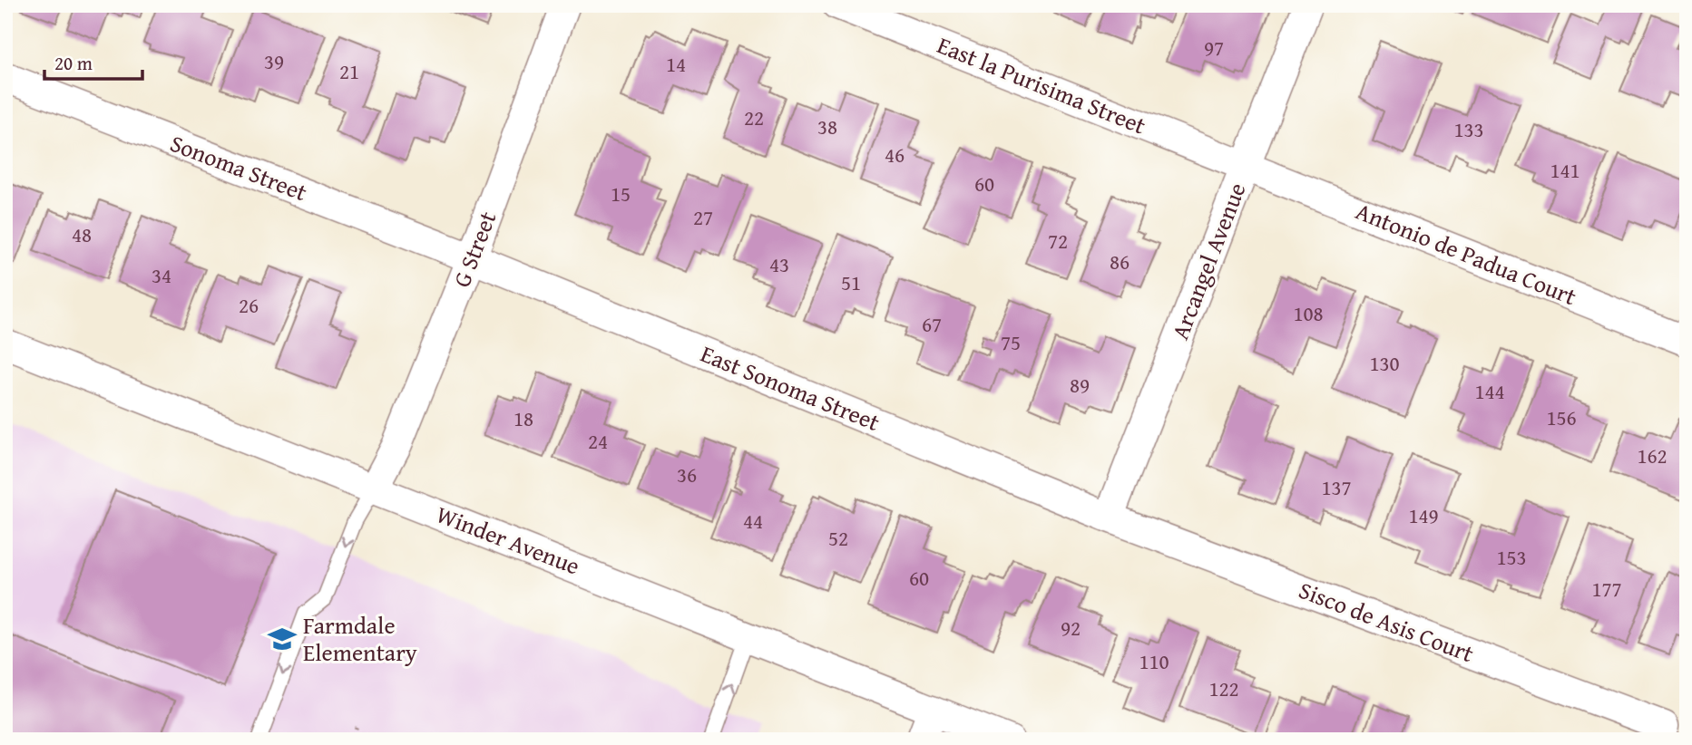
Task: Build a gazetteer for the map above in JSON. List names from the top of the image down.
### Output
{
  "streets": {
    "street": [
      "East la Purisima Street",
      "Sonoma Street",
      "G Street",
      "Antonio de Padua Court",
      "Arcangel Avenue",
      "East Sonoma Street",
      "Winder Avenue",
      "Sisco de Asis Court"
    ]
  },
  "crossings": [
    ["East la Purisima Street", "Antonio de Padua Court"],
    ["East la Purisima Street", "Arcangel Avenue"],
    ["Sonoma Street", "G Street"],
    ["Sonoma Street", "East Sonoma Street"],
    ["G Street", "East Sonoma Street"],
    ["G Street", "Winder Avenue"],
    ["Antonio de Padua Court", "Arcangel Avenue"],
    ["Arcangel Avenue", "East Sonoma Street"],
    ["Arcangel Avenue", "Sisco de Asis Court"],
    ["East Sonoma Street", "Sisco de Asis Court"]
  ],
  "places": {
    "school or university": ["Farmdale Elementary"]
  },
  "house_numbers": [
    "97",
    "39",
    "14",
    "21",
    "22",
    "38",
    "133",
    "46",
    "141",
    "60",
    "15",
    "27",
    "48",
    "72",
    "86",
    "43",
    "34",
    "51",
    "26",
    "108",
    "67",
    "75",
    "130",
    "89",
    "144",
    "156",
    "18",
    "24",
    "162",
    "36",
    "137",
    "149",
    "44",
    "52",
    "153",
    "60",
    "177",
    "92",
    "110",
    "122"
  ],
  "scale_bar": "20 m"
}
